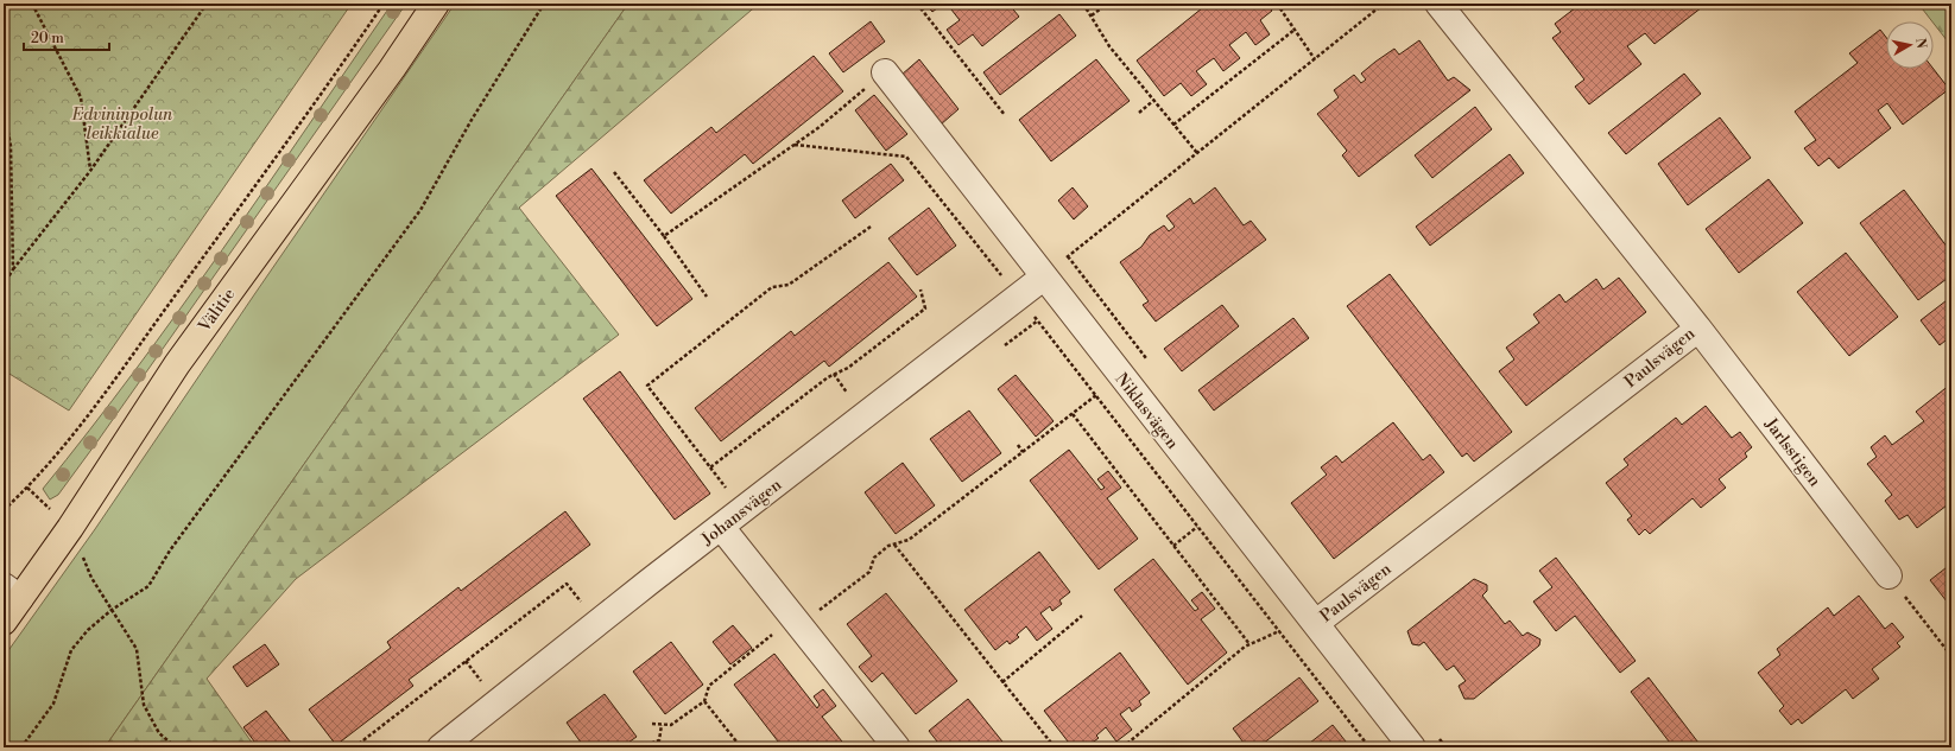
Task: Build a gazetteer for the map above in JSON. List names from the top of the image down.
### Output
{
  "streets": {
    "main road": ["Välitie"],
    "street": [
      "Paulsvägen",
      "Niklasvägen",
      "Jarlsstigen",
      "Johansvägen"
    ]
  },
  "crossings": [
    ["Paulsvägen", "Niklasvägen"],
    ["Paulsvägen", "Jarlsstigen"],
    ["Niklasvägen", "Johansvägen"]
  ],
  "parks": ["Edvininpolun leikkialue"],
  "scale_bar": "20 m",
  "north": "right"
}
